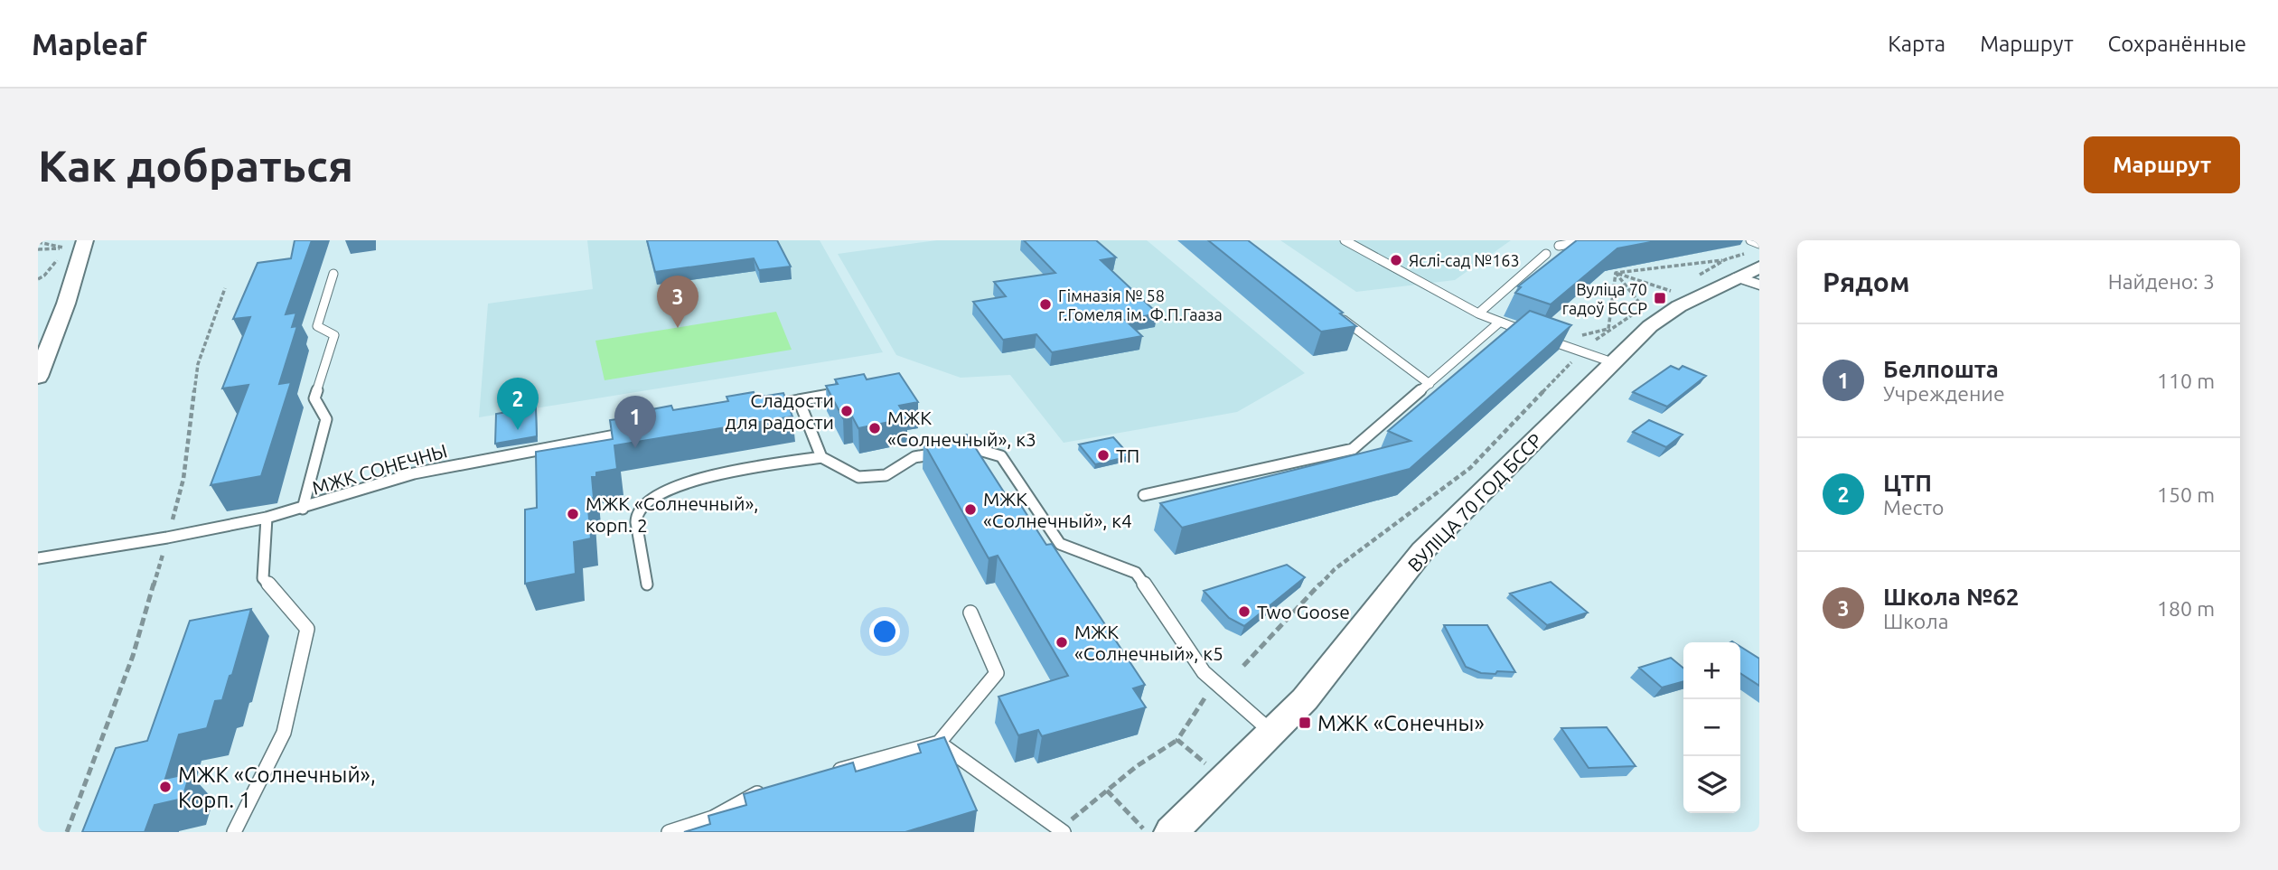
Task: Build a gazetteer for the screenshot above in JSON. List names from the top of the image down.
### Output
{
  "streets": {
    "street": ["ВУЛІЦА 70 ГОД БССР"],
    "lane": ["МЖК СОНЕЧНЫ"]
  },
  "places": {
    "other": [
      "Яслі-сад №163",
      "Гімназія № 58 г.Гомеля ім. Ф.П.Гааза",
      "Сладости для радости",
      "МЖК «Солнечный», к3",
      "ТП",
      "МЖК «Солнечный», к4",
      "МЖК «Солнечный», корп. 2",
      "Two Goose",
      "МЖК «Солнечный», к5",
      "МЖК «Солнечный», Корп. 1"
    ],
    "transit": ["Вуліца 70 гадоў БССР", "МЖК «Сонечны»"]
  },
  "page": {
    "header": "Mapleaf",
    "nav": ["Карта", "Маршрут", "Сохранённые"],
    "buttons": "Маршрут",
    "title": "Как добраться",
    "heading": ["Рядом", "Найдено: 3"],
    "pins": ["3", "2", "1"],
    "list": [
      {
        "mark": "1",
        "name": "Белпошта",
        "note": "Учреждение",
        "value": "110 m"
      },
      {
        "mark": "2",
        "name": "ЦТП",
        "note": "Место",
        "value": "150 m"
      },
      {
        "mark": "3",
        "name": "Школа №62",
        "note": "Школа",
        "value": "180 m"
      }
    ],
    "map_buttons": ["+", "−"]
  }
}
